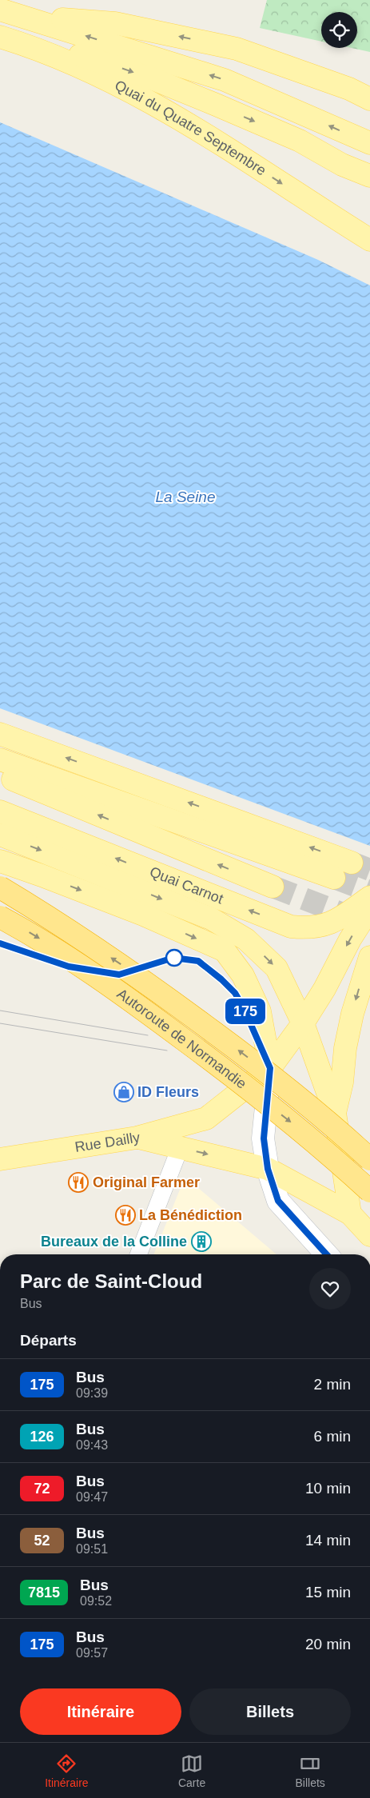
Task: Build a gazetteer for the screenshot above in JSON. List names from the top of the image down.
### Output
{
  "streets": {
    "highway": ["Autoroute de Normandie"],
    "main road": ["Quai du Quatre Septembre", "Quai Carnot", "Rue Dailly"]
  },
  "water": ["La Seine"],
  "places": {
    "shop": ["ID Fleurs"],
    "restaurant": ["Original Farmer", "La Bénédiction"],
    "building": ["Bureaux de la Colline"]
  },
  "lines": ["bus line 175"],
  "page": {
    "on_map": "175",
    "heading": [
      ["Parc de Saint-Cloud", "Bus"],
      "Départs"
    ],
    "list": [
      {
        "mark": "175",
        "name": "Bus",
        "note": "09:39",
        "value": "2 min"
      },
      {
        "mark": "126",
        "name": "Bus",
        "note": "09:43",
        "value": "6 min"
      },
      {
        "mark": "72",
        "name": "Bus",
        "note": "09:47",
        "value": "10 min"
      },
      {
        "mark": "52",
        "name": "Bus",
        "note": "09:51",
        "value": "14 min"
      },
      {
        "mark": "7815",
        "name": "Bus",
        "note": "09:52",
        "value": "15 min"
      },
      {
        "mark": "175",
        "name": "Bus",
        "note": "09:57",
        "value": "20 min"
      }
    ],
    "buttons": ["Itinéraire", "Billets"],
    "tabs": ["Itinéraire", "Carte", "Billets"]
  }
}
